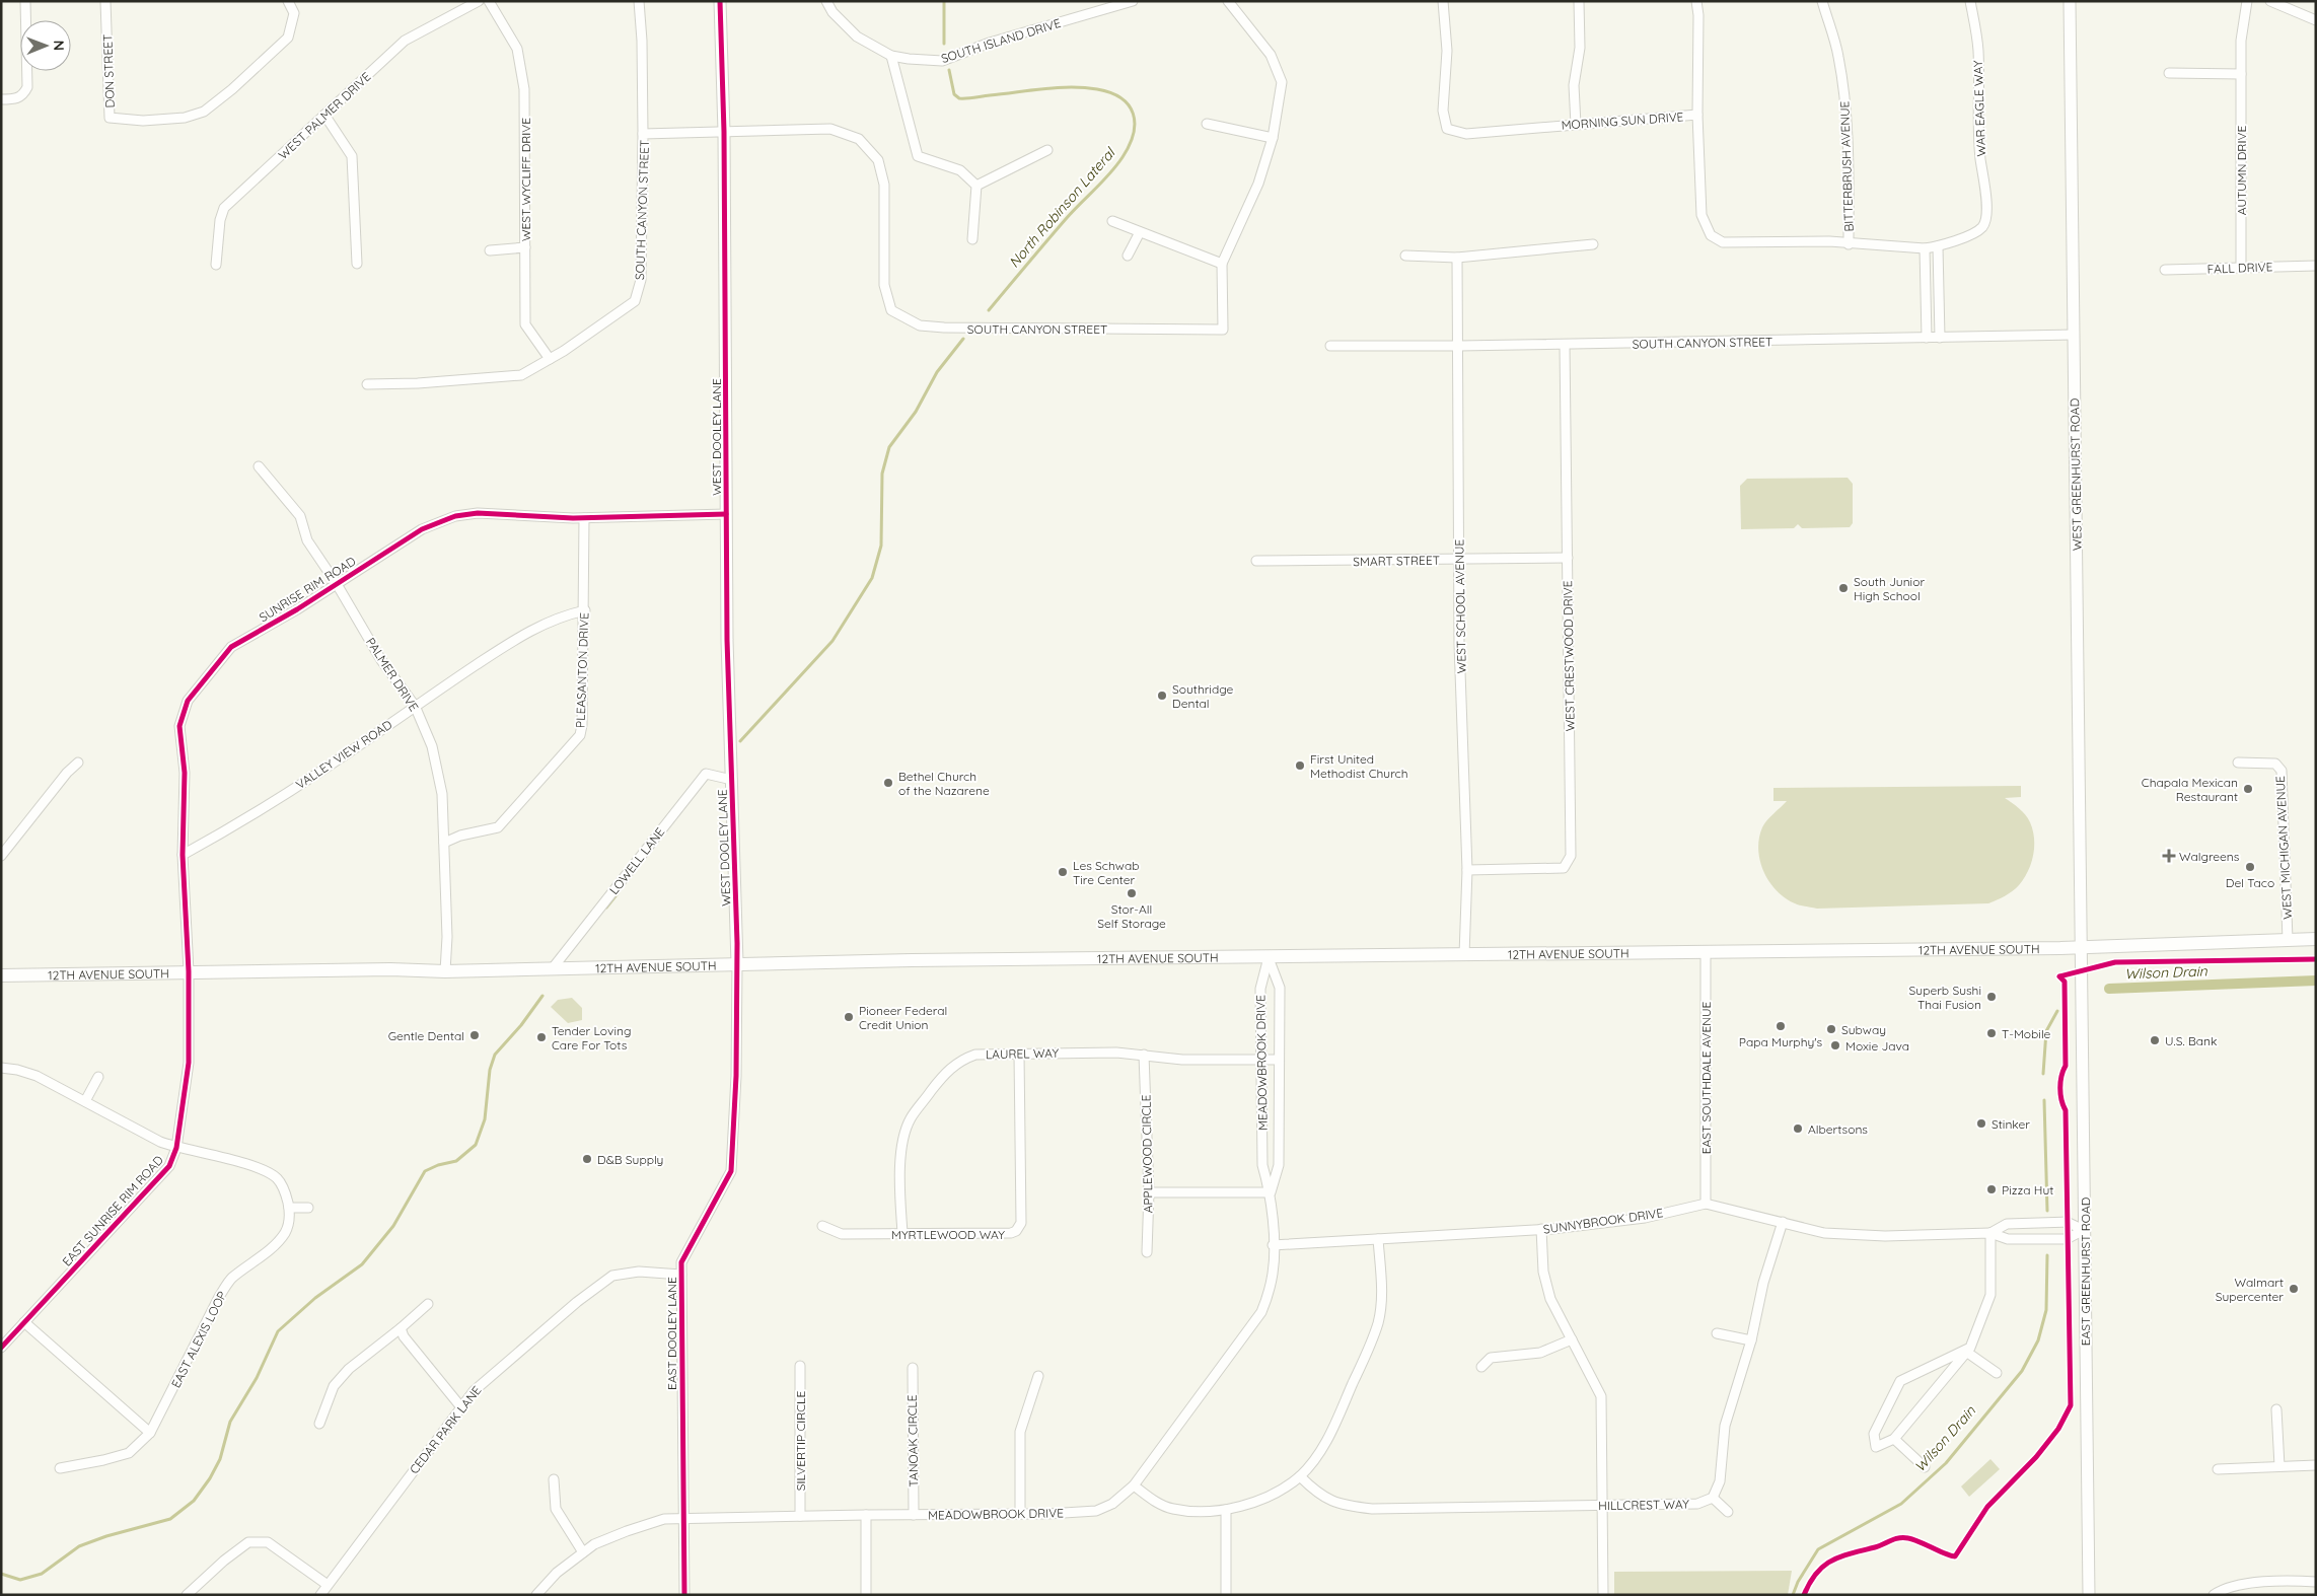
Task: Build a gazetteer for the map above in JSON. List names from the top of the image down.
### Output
{
  "streets": {
    "main road": [
      "WEST DOOLEY LANE",
      "WEST GREENHURST ROAD",
      "12TH AVENUE SOUTH",
      "EAST GREENHURST ROAD"
    ],
    "street": [
      "SOUTH ISLAND DRIVE",
      "DON STREET",
      "WAR EAGLE WAY",
      "WEST PALMER DRIVE",
      "MORNING SUN DRIVE",
      "BITTERBRUSH AVENUE",
      "AUTUMN DRIVE",
      "WEST WYCLIFF DRIVE",
      "SOUTH CANYON STREET",
      "FALL DRIVE",
      "SMART STREET",
      "SUNRISE RIM ROAD",
      "WEST SCHOOL AVENUE",
      "WEST CRESTWOOD DRIVE",
      "PLEASANTON DRIVE",
      "PALMER DRIVE",
      "VALLEY VIEW ROAD",
      "WEST MICHIGAN AVENUE",
      "LOWELL LANE",
      "LAUREL WAY",
      "MEADOWBROOK DRIVE",
      "EAST SOUTHDALE AVENUE",
      "APPLEWOOD CIRCLE",
      "EAST SUNRISE RIM ROAD",
      "SUNNYBROOK DRIVE",
      "MYRTLEWOOD WAY",
      "EAST DOOLEY LANE",
      "EAST ALEXIS LOOP",
      "CEDAR PARK LANE",
      "SILVERTIP CIRCLE",
      "TANOAK CIRCLE",
      "HILLCREST WAY"
    ]
  },
  "crossings": [
    ["WAR EAGLE WAY", "MORNING SUN DRIVE"],
    ["MORNING SUN DRIVE", "BITTERBRUSH AVENUE"],
    ["AUTUMN DRIVE", "FALL DRIVE"],
    ["WEST WYCLIFF DRIVE", "SOUTH CANYON STREET"],
    ["SOUTH CANYON STREET", "WEST DOOLEY LANE"],
    ["SOUTH CANYON STREET", "WEST GREENHURST ROAD"],
    ["SOUTH CANYON STREET", "WEST SCHOOL AVENUE"],
    ["SOUTH CANYON STREET", "WEST CRESTWOOD DRIVE"],
    ["WEST DOOLEY LANE", "SUNRISE RIM ROAD"],
    ["WEST DOOLEY LANE", "LOWELL LANE"],
    ["WEST DOOLEY LANE", "12TH AVENUE SOUTH"],
    ["WEST DOOLEY LANE", "EAST DOOLEY LANE"],
    ["WEST GREENHURST ROAD", "12TH AVENUE SOUTH"],
    ["WEST GREENHURST ROAD", "EAST GREENHURST ROAD"],
    ["SMART STREET", "WEST SCHOOL AVENUE"],
    ["SMART STREET", "WEST CRESTWOOD DRIVE"],
    ["SUNRISE RIM ROAD", "PLEASANTON DRIVE"],
    ["SUNRISE RIM ROAD", "PALMER DRIVE"],
    ["SUNRISE RIM ROAD", "VALLEY VIEW ROAD"],
    ["SUNRISE RIM ROAD", "12TH AVENUE SOUTH"],
    ["SUNRISE RIM ROAD", "EAST SUNRISE RIM ROAD"],
    ["WEST SCHOOL AVENUE", "WEST CRESTWOOD DRIVE"],
    ["WEST SCHOOL AVENUE", "12TH AVENUE SOUTH"],
    ["PLEASANTON DRIVE", "PALMER DRIVE"],
    ["PLEASANTON DRIVE", "VALLEY VIEW ROAD"],
    ["PALMER DRIVE", "VALLEY VIEW ROAD"],
    ["PALMER DRIVE", "12TH AVENUE SOUTH"],
    ["WEST MICHIGAN AVENUE", "12TH AVENUE SOUTH"],
    ["LOWELL LANE", "12TH AVENUE SOUTH"],
    ["12TH AVENUE SOUTH", "MEADOWBROOK DRIVE"],
    ["12TH AVENUE SOUTH", "EAST SOUTHDALE AVENUE"],
    ["12TH AVENUE SOUTH", "EAST SUNRISE RIM ROAD"],
    ["12TH AVENUE SOUTH", "EAST GREENHURST ROAD"],
    ["12TH AVENUE SOUTH", "EAST DOOLEY LANE"],
    ["LAUREL WAY", "MEADOWBROOK DRIVE"],
    ["LAUREL WAY", "APPLEWOOD CIRCLE"],
    ["LAUREL WAY", "MYRTLEWOOD WAY"],
    ["MEADOWBROOK DRIVE", "SUNNYBROOK DRIVE"],
    ["MEADOWBROOK DRIVE", "EAST DOOLEY LANE"],
    ["MEADOWBROOK DRIVE", "SILVERTIP CIRCLE"],
    ["MEADOWBROOK DRIVE", "TANOAK CIRCLE"],
    ["EAST SOUTHDALE AVENUE", "SUNNYBROOK DRIVE"],
    ["SUNNYBROOK DRIVE", "EAST GREENHURST ROAD"],
    ["EAST DOOLEY LANE", "CEDAR PARK LANE"]
  ],
  "water": ["North Robinson Lateral", "Wilson Drain"],
  "places": {
    "other": [
      "South Junior High School",
      "Southridge Dental",
      "First United Methodist Church",
      "Bethel Church of the Nazarene",
      "Chapala Mexican Restaurant",
      "Del Taco",
      "Les Schwab Tire Center",
      "Stor-All Self Storage",
      "Superb Sushi Thai Fusion",
      "Pioneer Federal Credit Union",
      "Papa Murphy's",
      "Subway",
      "T-Mobile",
      "Gentle Dental",
      "Tender Loving Care For Tots",
      "U.S. Bank",
      "Moxie Java",
      "Stinker",
      "Albertsons",
      "D&B Supply",
      "Pizza Hut",
      "Walmart Supercenter"
    ],
    "health": ["Walgreens"]
  },
  "north": "right"
}
